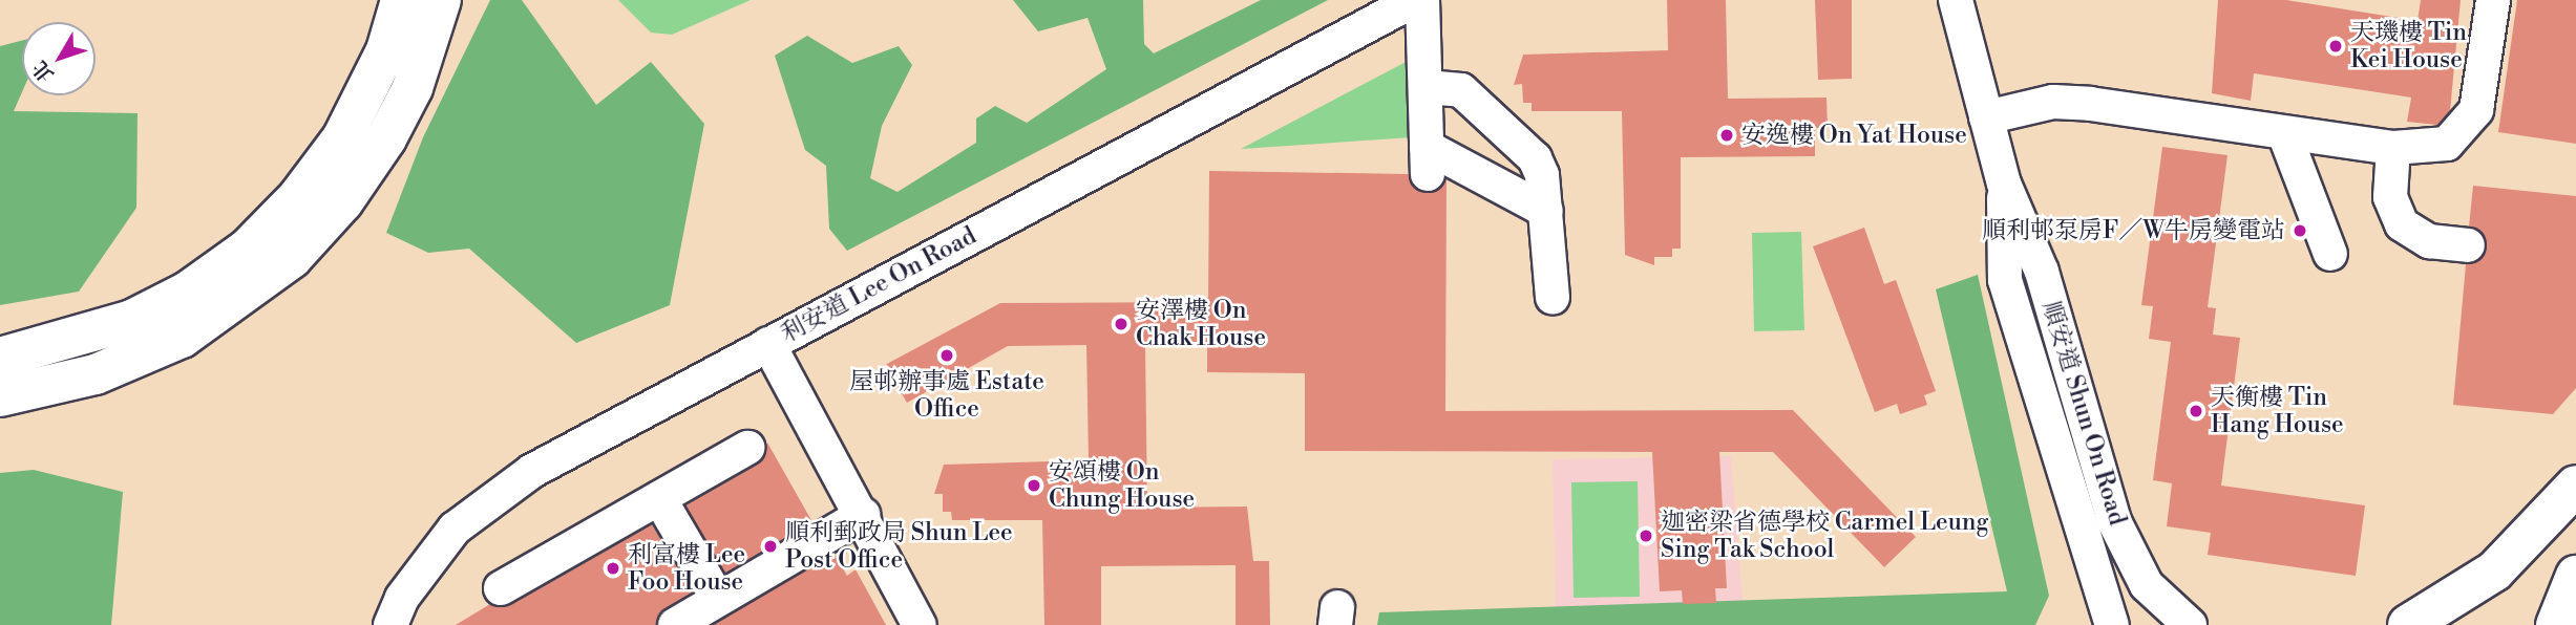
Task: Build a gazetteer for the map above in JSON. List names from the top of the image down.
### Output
{
  "streets": {
    "street": ["利安道 Lee On Road", "順安道 Shun On Road"]
  },
  "places": [
    "天璣樓 Tin Kei House",
    "安逸樓 On Yat House",
    "順利邨泵房F／W牛房變電站",
    "安澤樓 On Chak House",
    "屋邨辦事處 Estate Office",
    "天衡樓 Tin Hang House",
    "安頌樓 On Chung House",
    "迦密梁省德學校 Carmel Leung Sing Tak School",
    "順利郵政局 Shun Lee Post Office",
    "利富樓 Lee Foo House"
  ],
  "north": "bottom left"
}
